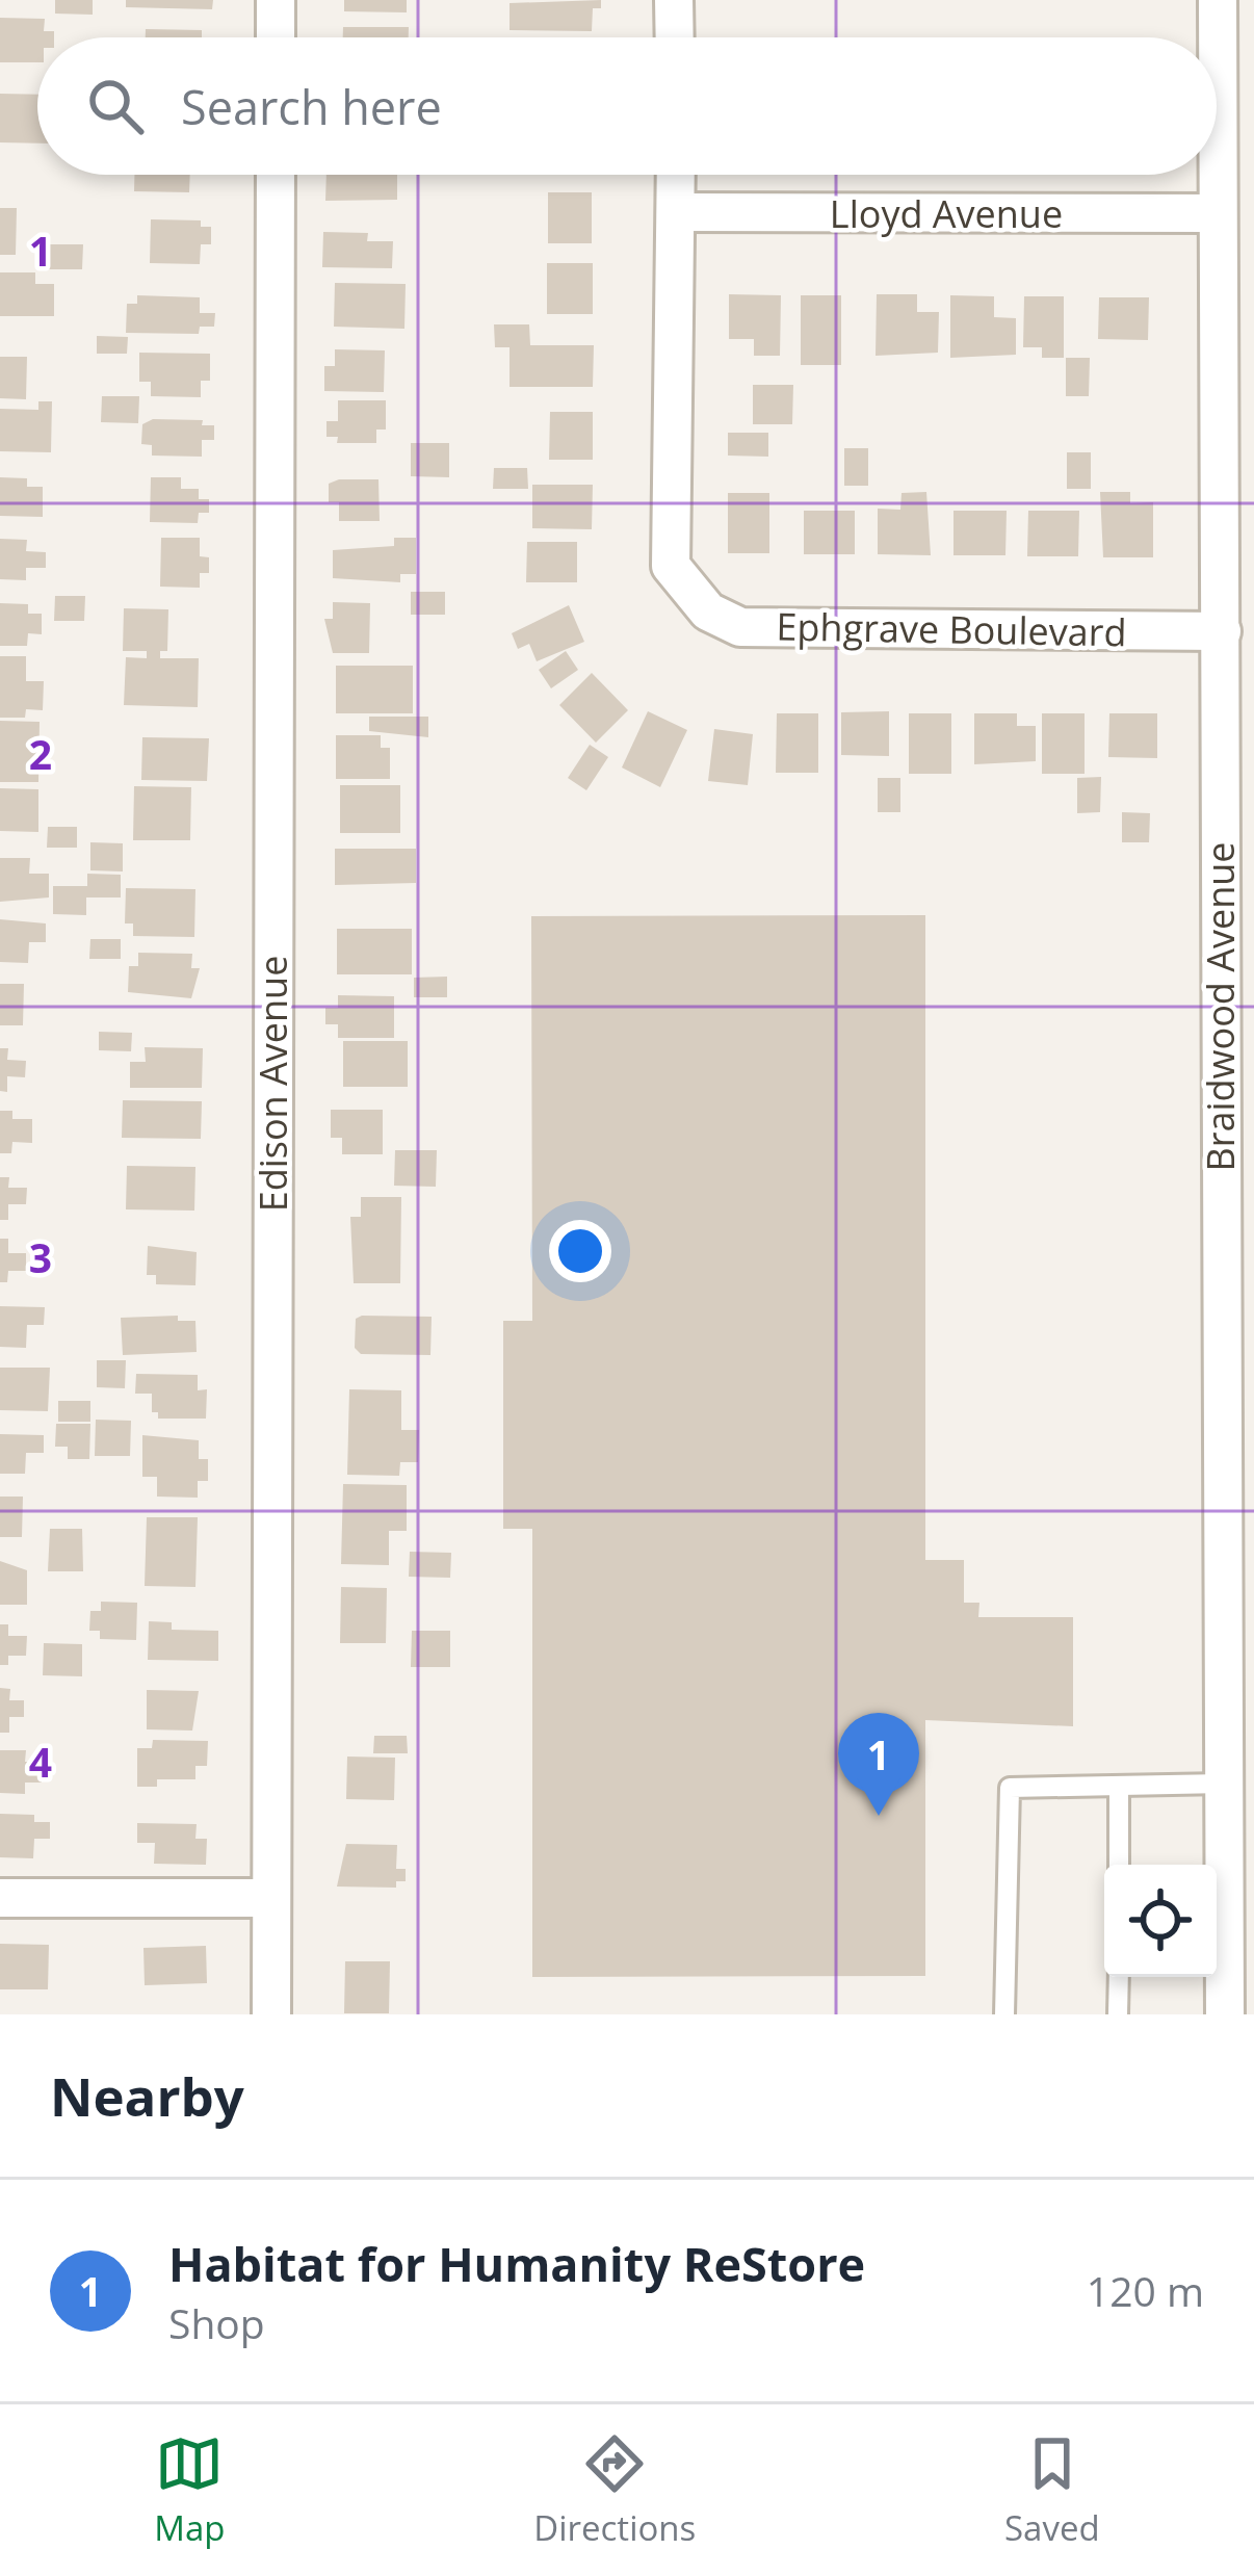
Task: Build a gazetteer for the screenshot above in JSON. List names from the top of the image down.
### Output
{
  "streets": {
    "street": [
      "Lloyd Avenue",
      "Ephgrave Boulevard",
      "Braidwood Avenue",
      "Edison Avenue"
    ]
  },
  "crossings": [
    ["Lloyd Avenue", "Ephgrave Boulevard"],
    ["Lloyd Avenue", "Braidwood Avenue"],
    ["Ephgrave Boulevard", "Braidwood Avenue"]
  ],
  "page": {
    "search": "Search here",
    "pins": "1",
    "heading": "Nearby",
    "list": [
      {
        "mark": "1",
        "name": "Habitat for Humanity ReStore",
        "note": "Shop",
        "value": "120 m"
      }
    ],
    "nav": ["Map", "Directions", "Saved"]
  },
  "grid": {
    "rows": [
      "1",
      "2",
      "3",
      "4"
    ]
  }
}
